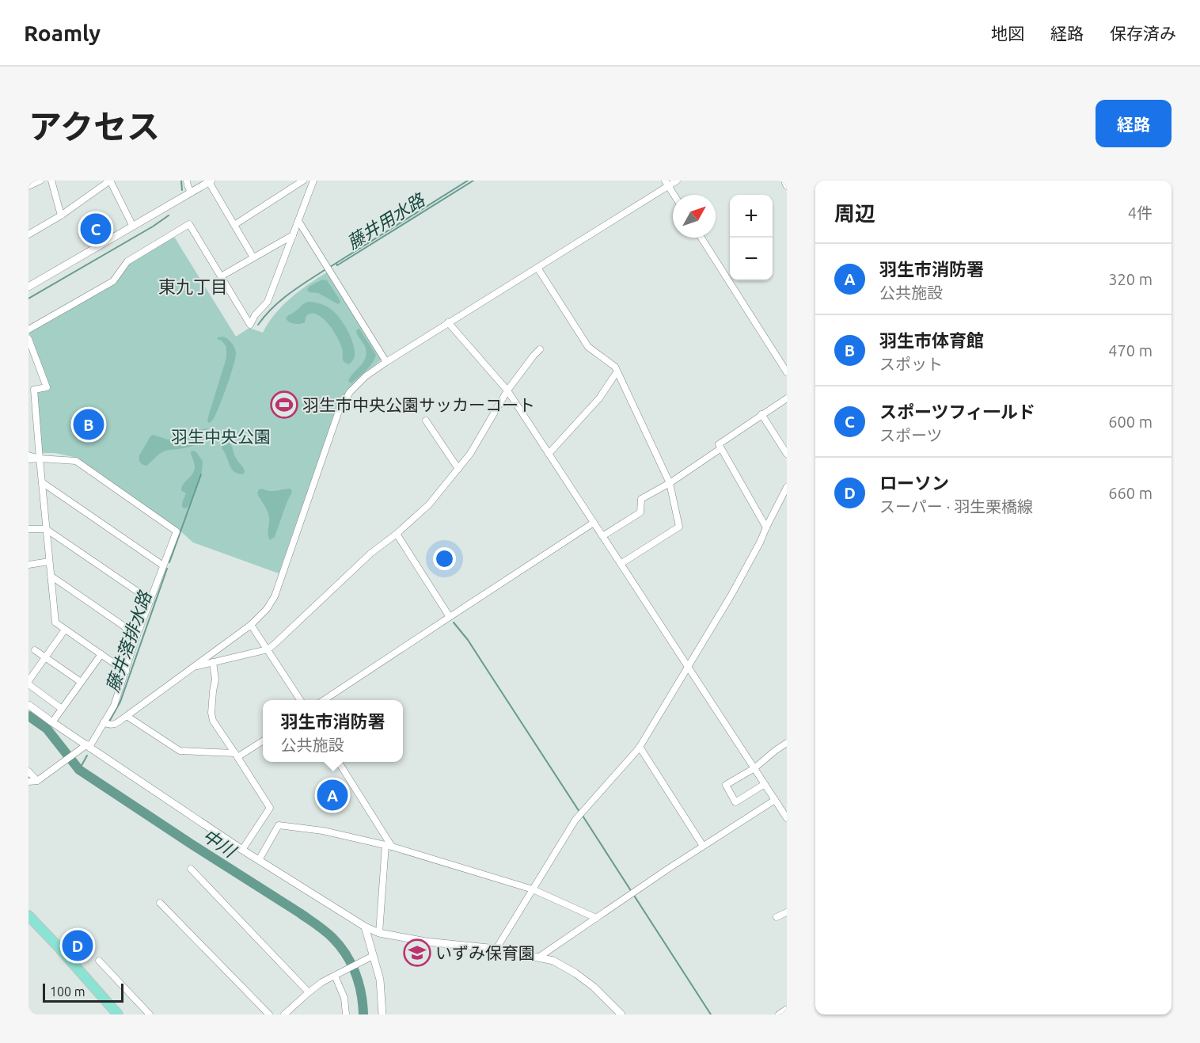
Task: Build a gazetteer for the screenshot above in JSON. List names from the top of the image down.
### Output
{
  "districts": ["東九丁目"],
  "water": ["藤井用水路", "藤井落排水路", "中川"],
  "parks": ["羽生中央公園"],
  "places": {
    "sports": ["羽生市中央公園サッカーコート"],
    "school or university": ["いずみ保育園"]
  },
  "scale_bar": "100 m",
  "north": "top right",
  "page": {
    "header": "Roamly",
    "nav": ["地図", "経路", "保存済み"],
    "title": "アクセス",
    "buttons": "経路",
    "heading": ["周辺", "4件"],
    "map_buttons": ["+", "−"],
    "pins": [
      "C",
      "B",
      "A",
      "D"
    ],
    "list": [
      {
        "mark": "A",
        "name": "羽生市消防署",
        "note": "公共施設",
        "value": "320 m"
      },
      {
        "mark": "B",
        "name": "羽生市体育館",
        "note": "スポット",
        "value": "470 m"
      },
      {
        "mark": "C",
        "name": "スポーツフィ一ルド",
        "note": "スポーツ",
        "value": "600 m"
      },
      {
        "mark": "D",
        "name": "ローソン",
        "note": "スーパー · 羽生栗橋線",
        "value": "660 m"
      }
    ],
    "popup": ["羽生市消防署", "公共施設"],
    "scale": "100 m"
  }
}
